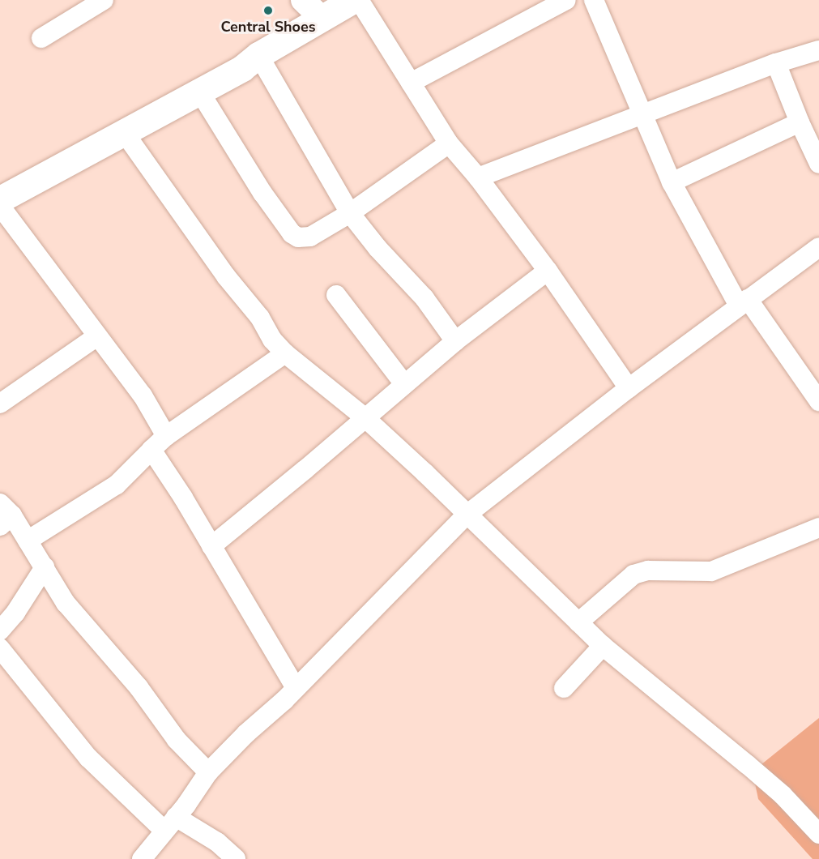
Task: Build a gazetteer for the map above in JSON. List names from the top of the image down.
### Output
{
  "places": ["Central Shoes"]
}
